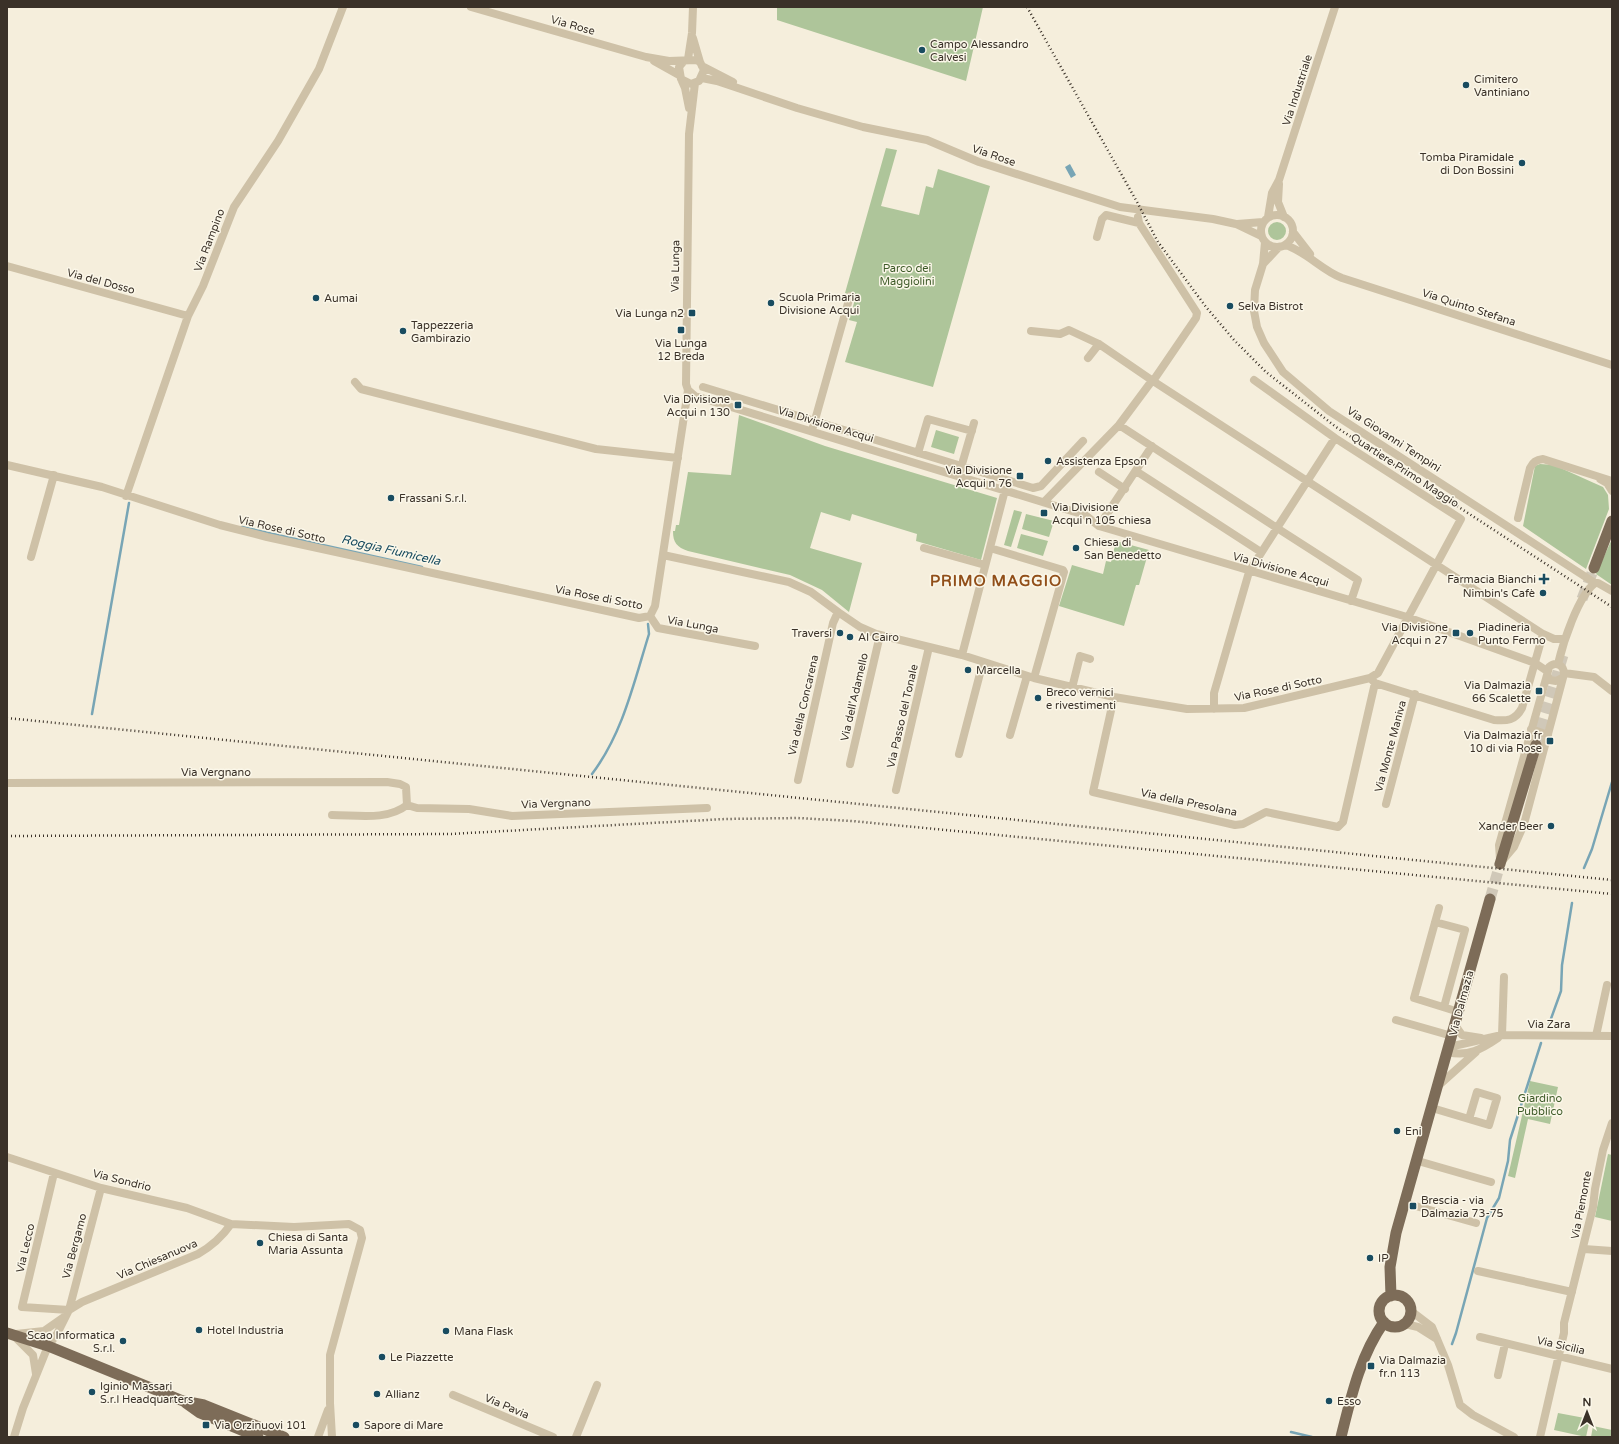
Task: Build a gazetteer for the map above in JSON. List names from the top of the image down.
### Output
{
  "streets": {
    "main road": ["Via Dalmazia"],
    "street": [
      "Via Rose",
      "Via Industriale",
      "Via Rampino",
      "Via Lunga",
      "Via del Dosso",
      "Via Quinto Stefana",
      "Via Divisione Acqui",
      "Via Giovanni Tempini",
      "Quartiere Primo Maggio",
      "Via Rose di Sotto",
      "Via dell'Adamello",
      "Via della Concarena",
      "Via Passo del Tonale",
      "Via Monte Maniva",
      "Via Vergnano",
      "Via della Presolana",
      "Via Zara",
      "Via Sondrio",
      "Via Piemonte",
      "Via Bergamo",
      "Via Lecco",
      "Via Chiesanuova",
      "Via Sicilia",
      "Via Pavia"
    ]
  },
  "crossings": [
    ["Via Rose", "Via Industriale"],
    ["Via Rose", "Via Lunga"],
    ["Via Rose", "Via Quinto Stefana"],
    ["Via Rose", "Via Giovanni Tempini"],
    ["Via Industriale", "Via Quinto Stefana"],
    ["Via Industriale", "Via Giovanni Tempini"],
    ["Via Rampino", "Via del Dosso"],
    ["Via Rampino", "Via Rose di Sotto"],
    ["Via Lunga", "Via Divisione Acqui"],
    ["Via Lunga", "Via Rose di Sotto"],
    ["Via Quinto Stefana", "Via Giovanni Tempini"],
    ["Via Divisione Acqui", "Quartiere Primo Maggio"],
    ["Via Divisione Acqui", "Via Rose di Sotto"],
    ["Quartiere Primo Maggio", "Via Rose di Sotto"],
    ["Quartiere Primo Maggio", "Via della Presolana"],
    ["Via Rose di Sotto", "Via dell'Adamello"],
    ["Via Rose di Sotto", "Via della Concarena"],
    ["Via Rose di Sotto", "Via Passo del Tonale"],
    ["Via Rose di Sotto", "Via Monte Maniva"],
    ["Via Rose di Sotto", "Via della Presolana"],
    ["Via Dalmazia", "Via Zara"],
    ["Via Sondrio", "Via Bergamo"],
    ["Via Sondrio", "Via Lecco"],
    ["Via Sondrio", "Via Chiesanuova"],
    ["Via Piemonte", "Via Sicilia"],
    ["Via Bergamo", "Via Lecco"],
    ["Via Bergamo", "Via Chiesanuova"],
    ["Via Lecco", "Via Chiesanuova"]
  ],
  "districts": ["PRIMO MAGGIO"],
  "water": ["Roggia Fiumicella"],
  "parks": ["Parco dei Maggiolini", "Giardino Pubblico"],
  "places": {
    "other": [
      "Campo Alessandro Calvesi",
      "Cimitero Vantiniano",
      "Tomba Piramidale di Don Bossini",
      "Aumai",
      "Scuola Primaria Divisione Acqui",
      "Selva Bistrot",
      "Tappezzeria Gambirazio",
      "Assistenza Epson",
      "Frassani S.r.l.",
      "Chiesa di San Benedetto",
      "Nimbin's Cafè",
      "Traversi",
      "Piadineria Punto Fermo",
      "Al Cairo",
      "Marcella",
      "Breco vernici e rivestimenti",
      "Xander Beer",
      "Eni",
      "Chiesa di Santa Maria Assunta",
      "IP",
      "Hotel Industria",
      "Mana Flask",
      "Scao Informatica S.r.l.",
      "Le Piazzette",
      "Iginio Massari S.r.l Headquarters",
      "Allianz",
      "Esso",
      "Sapore di Mare"
    ],
    "transit": [
      "Via Lunga n2",
      "Via Lunga 12 Breda",
      "Via Divisione Acqui n 130",
      "Via Divisione Acqui n 76",
      "Via Divisione Acqui n 105 chiesa",
      "Via Divisione Acqui n 27",
      "Via Dalmazia 66 Scalette",
      "Via Dalmazia fr 10 di via Rose",
      "Brescia - via Dalmazia 73-75",
      "Via Dalmazia fr.n 113",
      "Via Orzinuovi 101"
    ],
    "health": ["Farmacia Bianchi"]
  },
  "north": "top"
}
